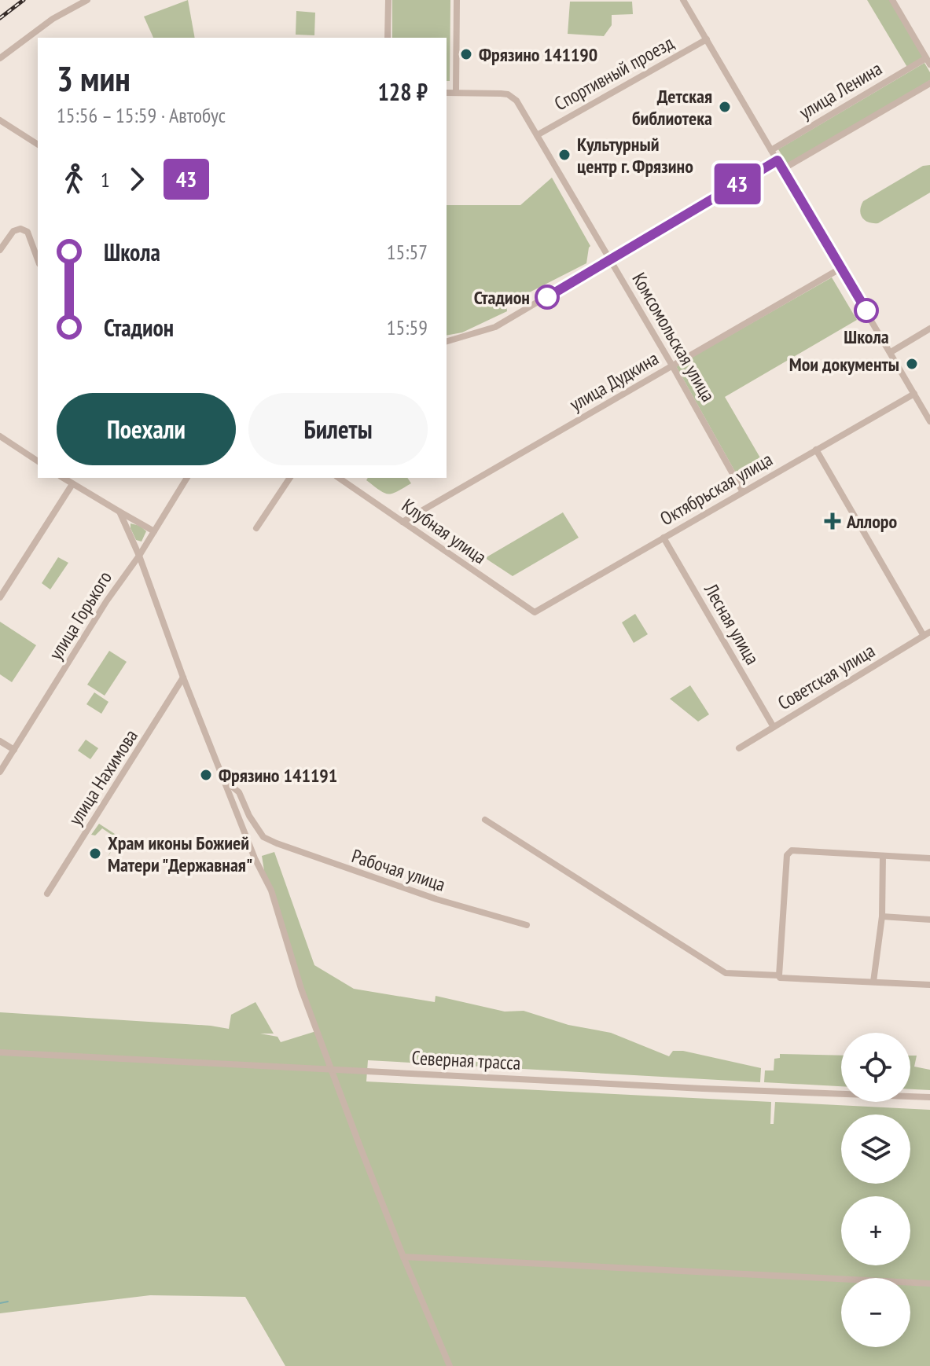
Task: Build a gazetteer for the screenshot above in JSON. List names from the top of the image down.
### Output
{
  "streets": {
    "street": [
      "Спортивный проезд",
      "улица Ленина",
      "Комсомольская улица",
      "улица Дудкина",
      "Октябрьская улица",
      "Клубная улица",
      "улица Горького",
      "Лесная улица",
      "Советская улица",
      "улица Нахимова",
      "Рабочая улица",
      "Северная трасса"
    ]
  },
  "crossings": [
    ["Спортивный проезд", "Комсомольская улица"],
    ["Комсомольская улица", "улица Дудкина"],
    ["Комсомольская улица", "Октябрьская улица"],
    ["улица Дудкина", "Клубная улица"],
    ["Октябрьская улица", "Клубная улица"],
    ["Октябрьская улица", "Лесная улица"],
    ["Лесная улица", "Советская улица"]
  ],
  "places": {
    "other": [
      "Фрязино 141190",
      "Детская библиотека",
      "Культурный центр г. Фрязино",
      "Стадион",
      "Школа",
      "Мои документы",
      "Фрязино 141191",
      "Храм иконы Божией Матери \"Державная\""
    ],
    "health": ["Аллоро"]
  },
  "lines": ["bus line 43"],
  "page": {
    "on_map": "43",
    "heading": ["3 мин", "15:56 – 15:59 · Автобус", "128 ₽"],
    "legs": ["1", "43"],
    "list": [
      {
        "name": "Школа",
        "value": "15:57"
      },
      {
        "name": "Стадион",
        "value": "15:59"
      }
    ],
    "buttons": ["Поехали", "Билеты"],
    "map_buttons": ["+", "−"]
  }
}
